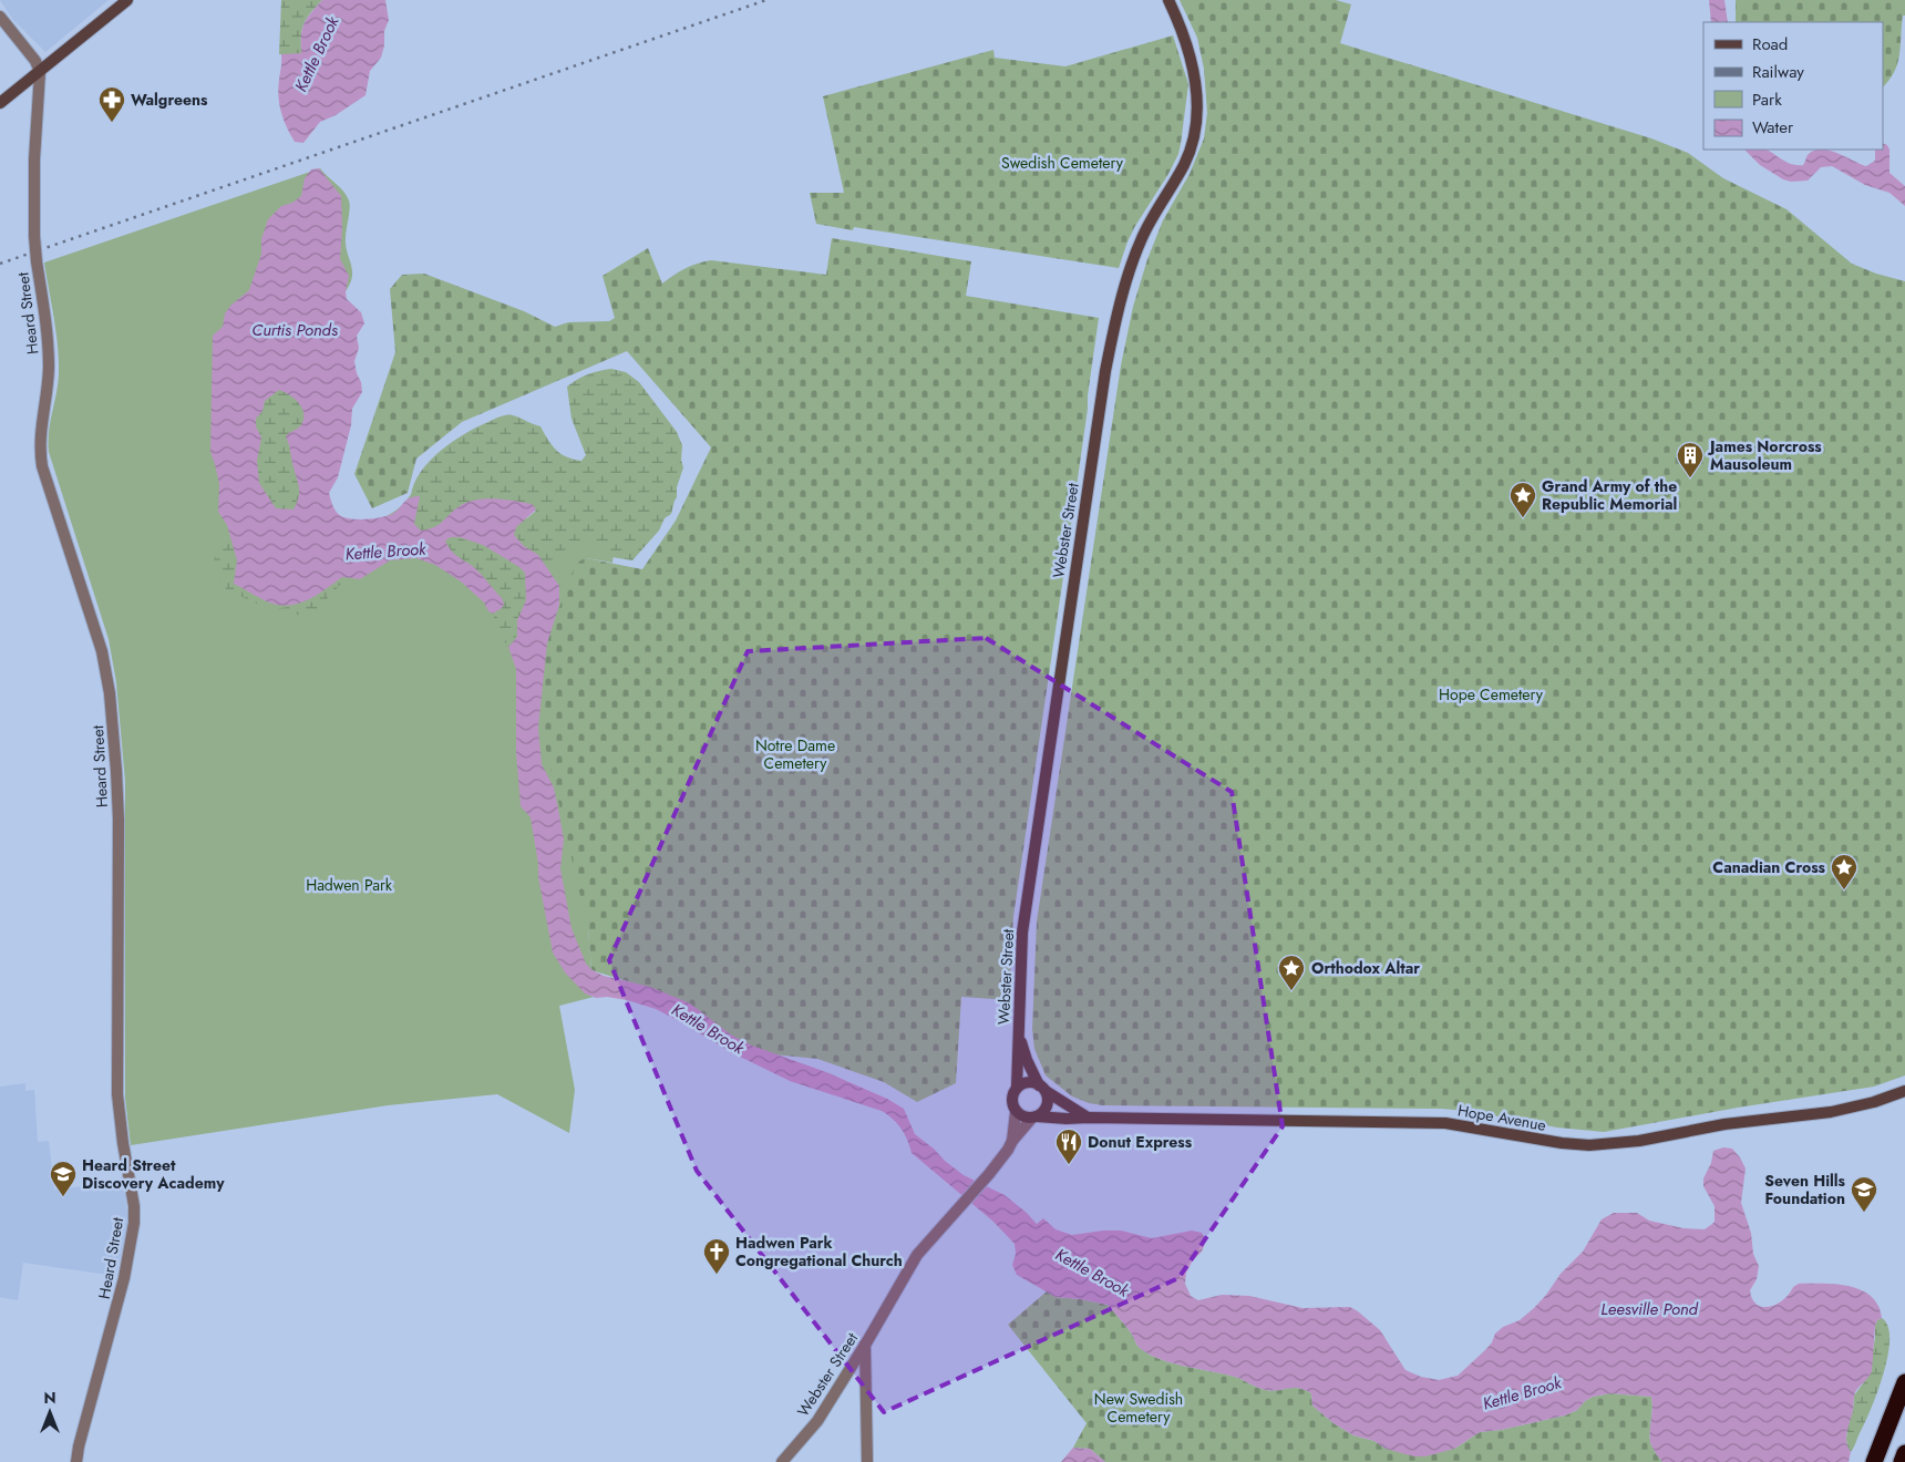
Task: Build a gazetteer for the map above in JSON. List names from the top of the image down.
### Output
{
  "streets": {
    "main road": ["Webster Street", "Hope Avenue"],
    "street": ["Heard Street"]
  },
  "crossings": [
    ["Webster Street", "Hope Avenue"]
  ],
  "water": ["Kettle Brook", "Curtis Ponds", "Leesville Pond"],
  "parks": [
    "Swedish Cemetery",
    "Hope Cemetery",
    "Notre Dame Cemetery",
    "Hadwen Park",
    "New Swedish Cemetery"
  ],
  "places": {
    "pharmacy": ["Walgreens"],
    "building": ["James Norcross Mausoleum"],
    "place": ["Grand Army of the Republic Memorial", "Canadian Cross", "Orthodox Altar"],
    "restaurant": ["Donut Express"],
    "school or university": ["Heard Street Discovery Academy", "Seven Hills Foundation"],
    "church": ["Hadwen Park Congregational Church"]
  },
  "legend": [
    "Road",
    "Railway",
    "Park",
    "Water"
  ],
  "north": "top"
}
